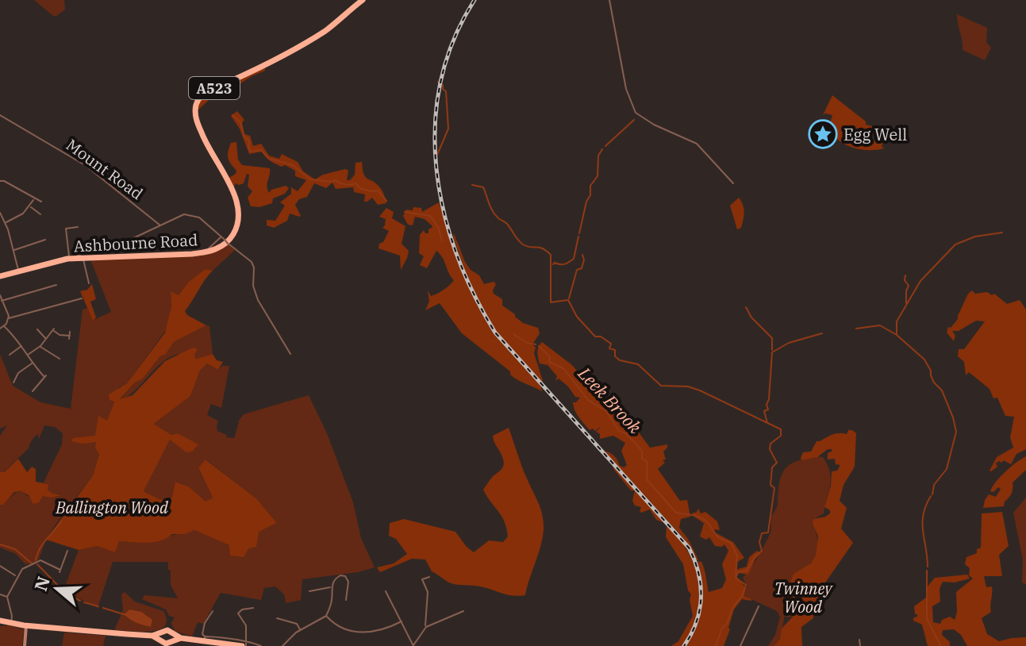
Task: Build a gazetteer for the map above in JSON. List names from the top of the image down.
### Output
{
  "streets": {
    "highway": ["A523", "Ashbourne Road"],
    "street": ["Mount Road"]
  },
  "water": ["Leek Brook"],
  "parks": ["Ballington Wood", "Twinney Wood"],
  "places": {
    "place": ["Egg Well"]
  },
  "north": "left"
}
